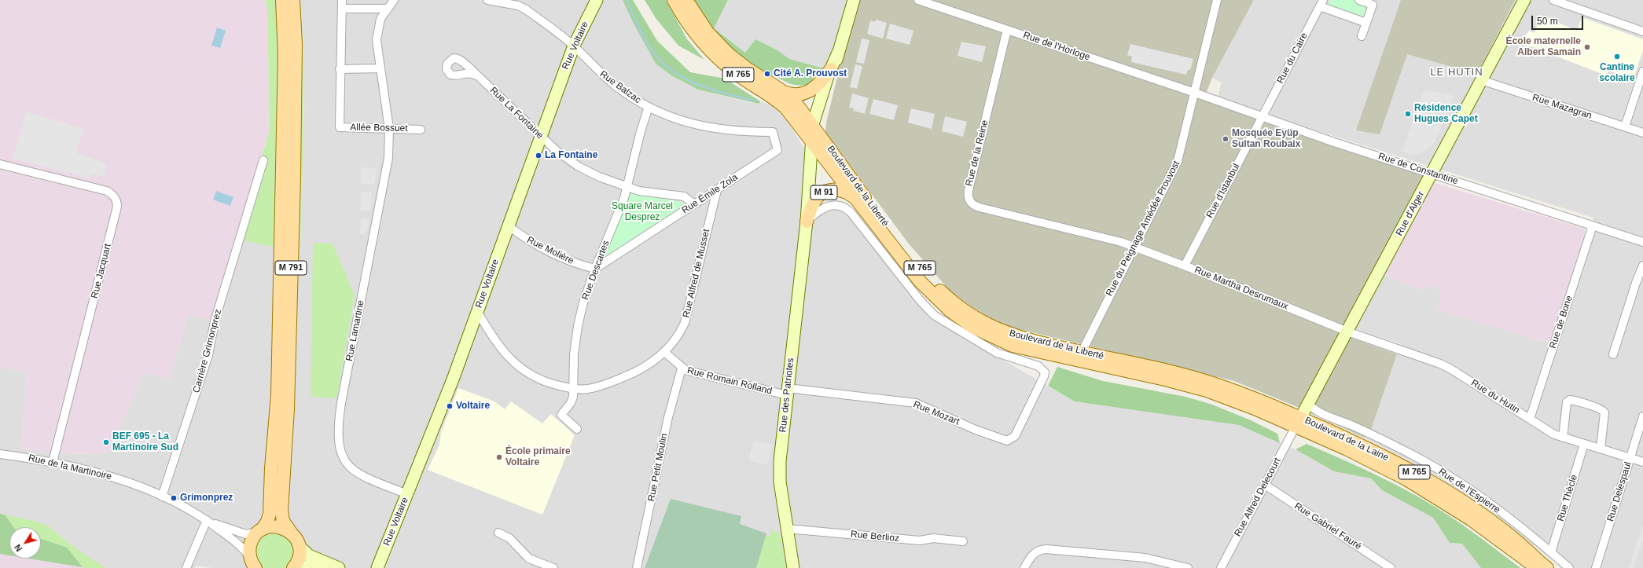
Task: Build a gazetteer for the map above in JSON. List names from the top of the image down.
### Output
{
  "streets": {
    "main road": [
      "M 765",
      "Boulevard de la Liberté",
      "M 91",
      "M 791",
      "Boulevard de la Laine"
    ],
    "street": [
      "Rue Voltaire",
      "Rue de l'Horloge",
      "Rue du Caire",
      "Rue Balzac",
      "Rue Mazagran",
      "Rue La Fontaine",
      "Allée Bossuet",
      "Rue de la Reine",
      "Rue de Constantine",
      "Rue d'Istanbul",
      "Rue Émile Zola",
      "Rue d'Alger",
      "Rue du Peignage Amédée Prouvost",
      "Rue Molière",
      "Rue Descartes",
      "Rue Jacquart",
      "Rue Alfred de Musset",
      "Rue Martha Desrumaux",
      "Rue de Bone",
      "Rue Lamartine",
      "Carrière Grimonprez",
      "Rue Romain Rolland",
      "Rue des Patriotes",
      "Rue du Hutin",
      "Rue Mozart",
      "Rue de la Martinoire",
      "Rue Petit Moulin",
      "Rue de l'Espierre",
      "Rue Delespaul",
      "Rue Alfred Delecourt",
      "Rue Thècle",
      "Rue Gabriel Fauré",
      "Rue Berlioz"
    ]
  },
  "crossings": [
    ["Rue Voltaire", "Rue Balzac"],
    ["Rue Voltaire", "Rue La Fontaine"],
    ["Rue Voltaire", "Rue Molière"],
    ["Rue Voltaire", "Rue Lamartine"],
    ["Rue de l'Horloge", "Rue de la Reine"],
    ["Rue de l'Horloge", "Rue de Constantine"],
    ["Rue de l'Horloge", "Rue du Peignage Amédée Prouvost"],
    ["Rue du Caire", "Rue de Constantine"],
    ["Rue du Caire", "Rue d'Istanbul"],
    ["M 765", "Boulevard de la Liberté"],
    ["M 765", "M 91"],
    ["M 765", "Rue des Patriotes"],
    ["Rue Balzac", "Rue Émile Zola"],
    ["Rue Balzac", "Rue Descartes"],
    ["Rue Mazagran", "Rue d'Alger"],
    ["Rue La Fontaine", "Rue Émile Zola"],
    ["Rue La Fontaine", "Rue Descartes"],
    ["Allée Bossuet", "Rue Lamartine"],
    ["Rue de la Reine", "Rue du Peignage Amédée Prouvost"],
    ["Rue de la Reine", "Rue Martha Desrumaux"],
    ["Rue de Constantine", "Rue d'Istanbul"],
    ["Rue de Constantine", "Rue d'Alger"],
    ["Rue de Constantine", "Rue du Peignage Amédée Prouvost"],
    ["Rue de Constantine", "Rue de Bone"],
    ["Boulevard de la Liberté", "M 91"],
    ["Boulevard de la Liberté", "Rue du Peignage Amédée Prouvost"],
    ["Boulevard de la Liberté", "Rue des Patriotes"],
    ["Boulevard de la Liberté", "Rue Mozart"],
    ["Boulevard de la Liberté", "Boulevard de la Laine"],
    ["Rue d'Istanbul", "Rue Martha Desrumaux"],
    ["M 91", "Rue des Patriotes"],
    ["Rue Émile Zola", "Rue Molière"],
    ["Rue Émile Zola", "Rue Descartes"],
    ["Rue Émile Zola", "Rue Alfred de Musset"],
    ["Rue d'Alger", "Rue Martha Desrumaux"],
    ["Rue d'Alger", "Rue du Hutin"],
    ["Rue d'Alger", "Boulevard de la Laine"],
    ["Rue d'Alger", "Rue de l'Espierre"],
    ["Rue d'Alger", "Rue Alfred Delecourt"],
    ["Rue du Peignage Amédée Prouvost", "Rue Martha Desrumaux"],
    ["Rue Molière", "Rue Descartes"],
    ["M 791", "Rue de la Martinoire"],
    ["Rue Jacquart", "Rue de la Martinoire"],
    ["Rue Alfred de Musset", "Rue Romain Rolland"],
    ["Rue Martha Desrumaux", "Rue du Hutin"],
    ["Rue de Bone", "Rue du Hutin"],
    ["Carrière Grimonprez", "Rue de la Martinoire"],
    ["Rue Romain Rolland", "Rue des Patriotes"],
    ["Rue Romain Rolland", "Rue Mozart"],
    ["Rue Romain Rolland", "Rue Petit Moulin"],
    ["Rue des Patriotes", "Rue Mozart"],
    ["Rue des Patriotes", "Rue Berlioz"],
    ["Rue du Hutin", "Rue Delespaul"],
    ["Rue du Hutin", "Rue Thècle"],
    ["Boulevard de la Laine", "Rue Alfred Delecourt"],
    ["Rue de l'Espierre", "Rue Thècle"],
    ["Rue Alfred Delecourt", "Rue Gabriel Fauré"]
  ],
  "districts": ["LE HUTIN"],
  "parks": ["Square Marcel Desprez"],
  "places": [
    "École maternelle Albert Samain",
    "Cantine scolaire",
    "Cité A. Prouvost",
    "Résidence Hugues Capet",
    "Mosquée Eyüp Sultan Roubaix",
    "La Fontaine",
    "Voltaire",
    "BEF 695 - La Martinoire Sud",
    "École primaire Voltaire",
    "Grimonprez"
  ],
  "scale_bar": "50 m",
  "north": "bottom left"
}
